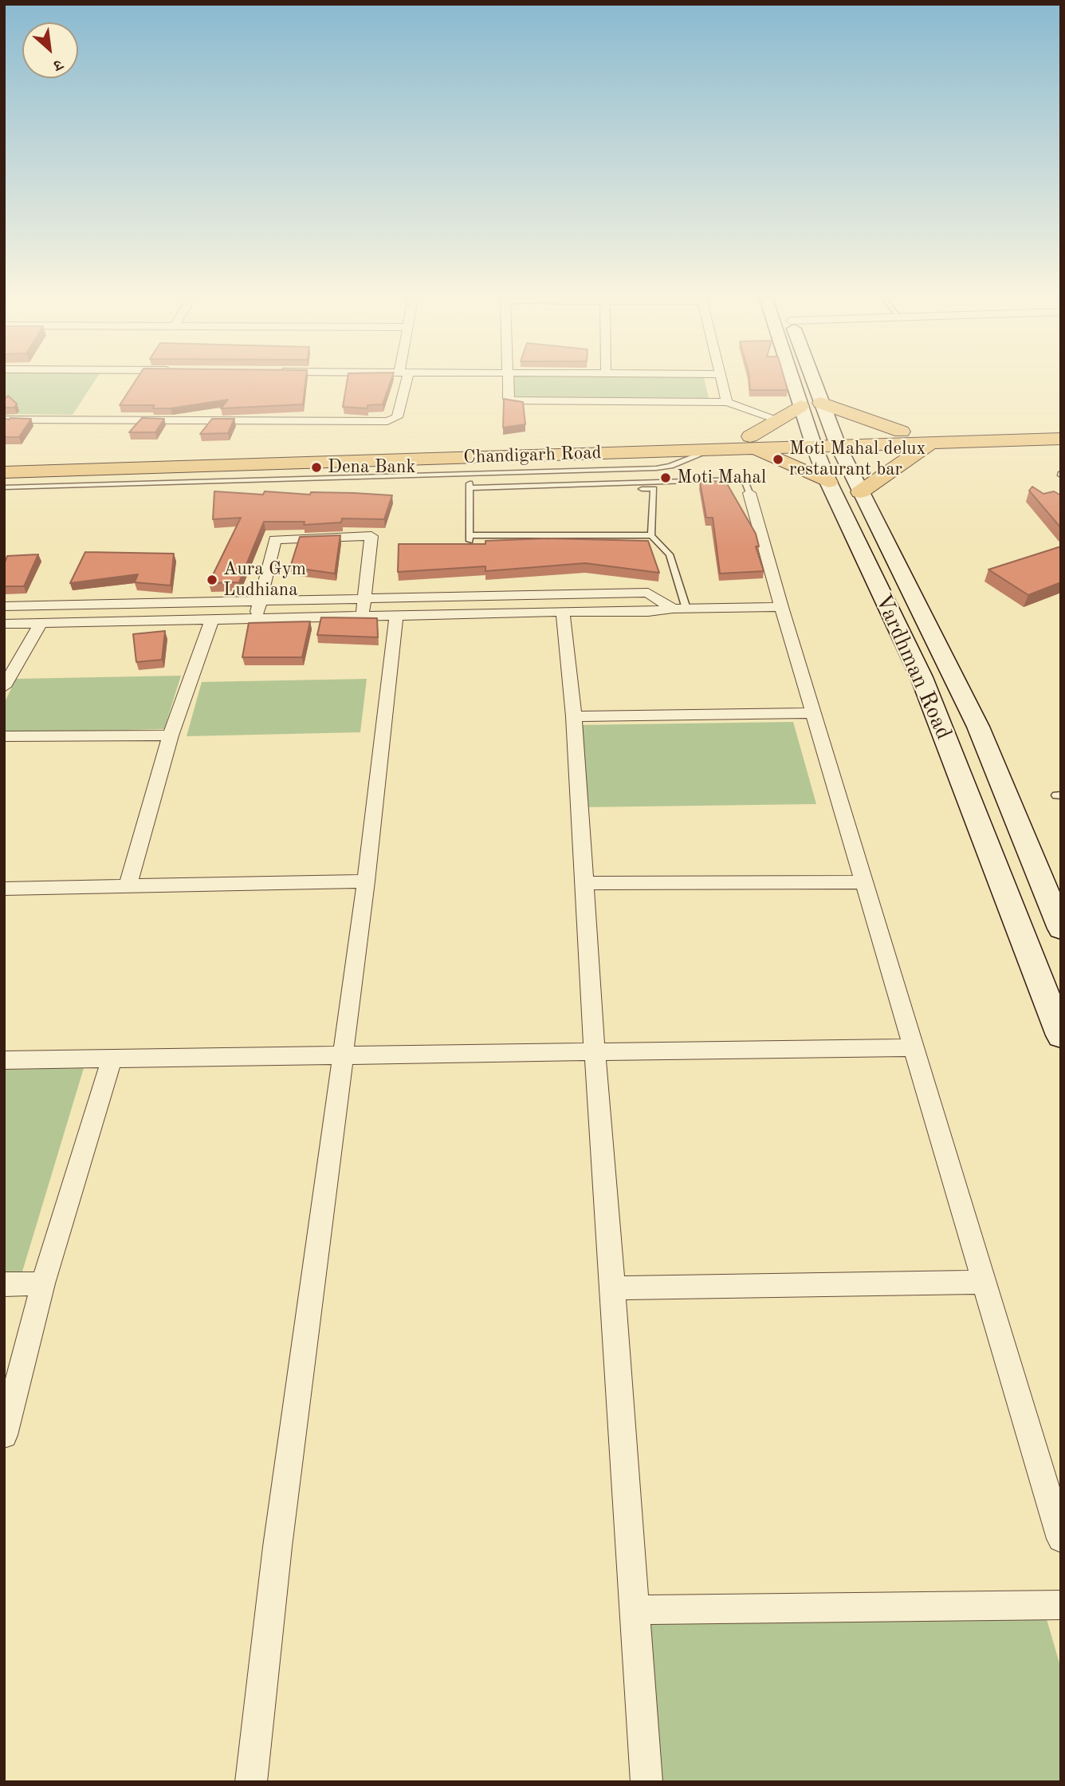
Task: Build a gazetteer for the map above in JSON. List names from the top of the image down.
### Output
{
  "streets": {
    "main road": ["Chandigarh Road"],
    "street": ["Vardhman Road"]
  },
  "crossings": [
    ["Chandigarh Road", "Vardhman Road"]
  ],
  "places": [
    "Moti Mahal delux restaurant bar",
    "Dena Bank",
    "Moti Mahal",
    "Aura Gym Ludhiana"
  ],
  "north": "bottom right"
}
